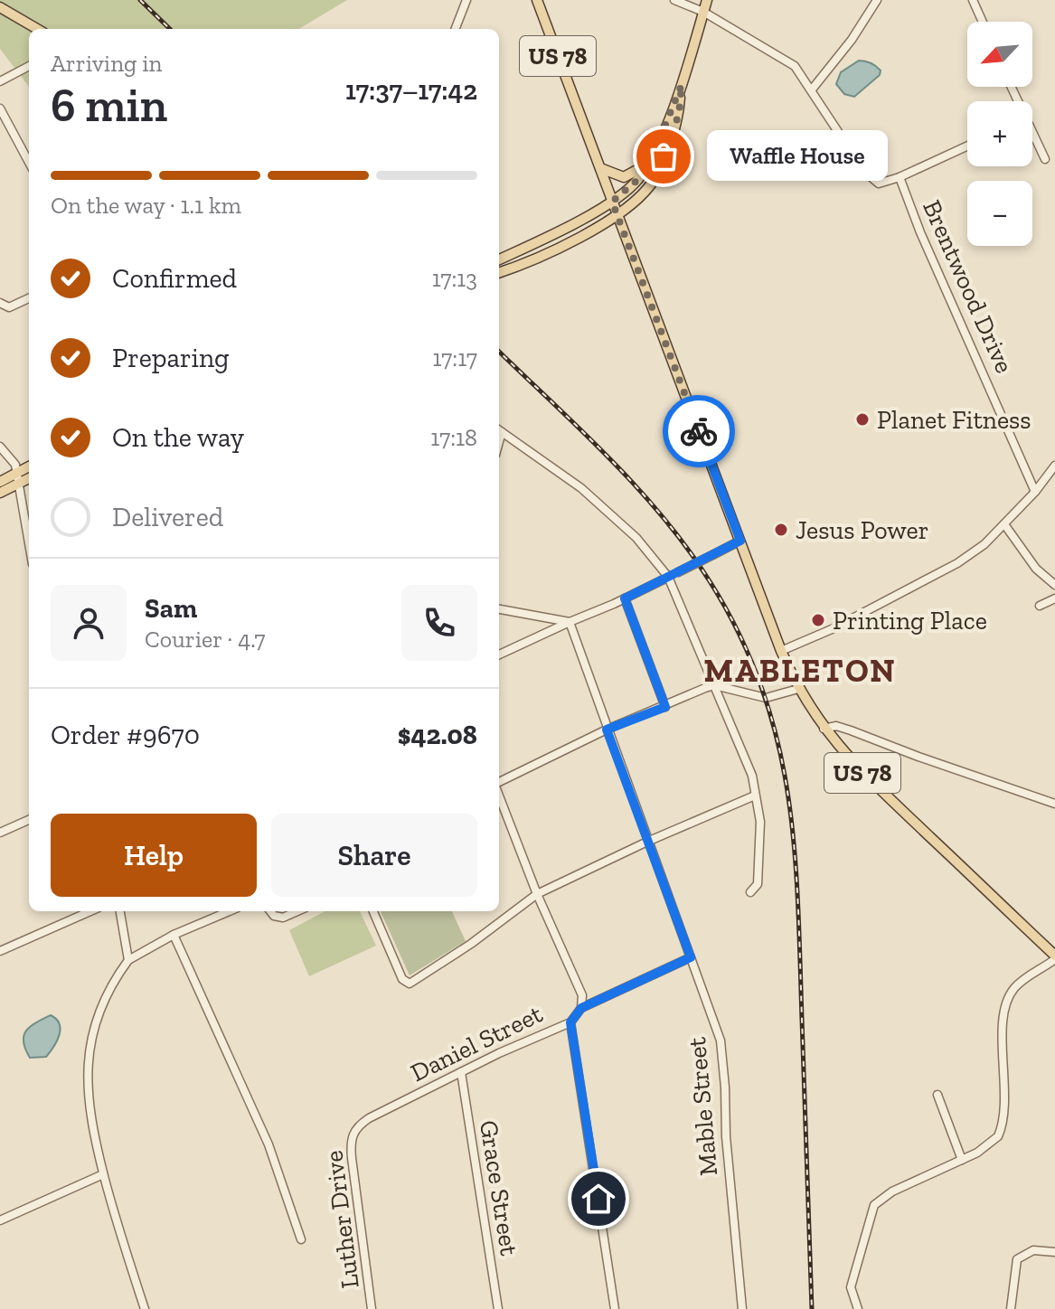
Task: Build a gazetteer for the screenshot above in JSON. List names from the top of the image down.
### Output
{
  "streets": {
    "main road": ["US 78"],
    "street": [
      "Brentwood Drive",
      "Daniel Street",
      "Mable Street",
      "Grace Street",
      "Luther Drive"
    ]
  },
  "crossings": [
    ["Daniel Street", "Mable Street"],
    ["Daniel Street", "Grace Street"],
    ["Daniel Street", "Luther Drive"]
  ],
  "districts": ["MABLETON"],
  "places": [
    "Waffle House",
    "Planet Fitness",
    "Jesus Power",
    "Printing Place"
  ],
  "north": "bottom left",
  "page": {
    "map_buttons": ["+", "−"],
    "heading": ["6 min", "Arriving in", "17:37–17:42"],
    "panel": [
      "Sam",
      "Courier · 4.7",
      "Order #9670",
      "$42.08"
    ],
    "bubble": "Waffle House",
    "bar": "On the way · 1.1 km",
    "list": [
      ["Confirmed", "17:13"],
      ["Preparing", "17:17"],
      ["On the way", "17:18"],
      "Delivered"
    ],
    "buttons": ["Help", "Share"]
  }
}
